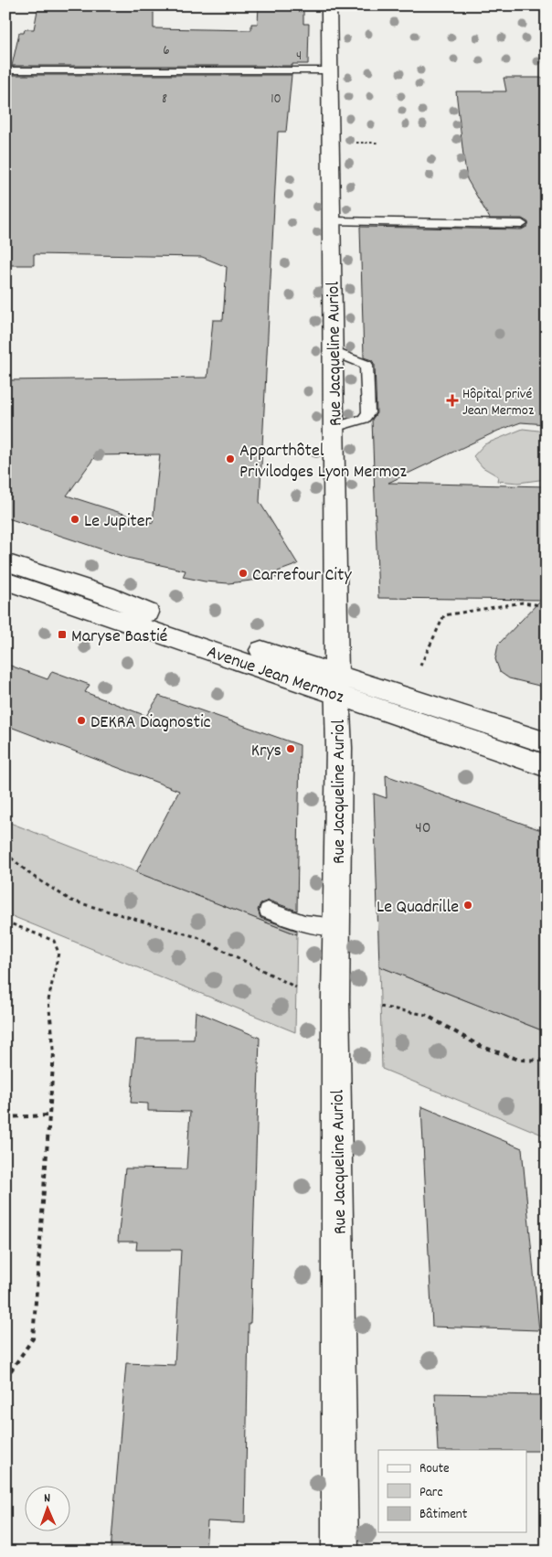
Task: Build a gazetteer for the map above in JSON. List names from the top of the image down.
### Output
{
  "streets": {
    "street": ["Rue Jacqueline Auriol", "Avenue Jean Mermoz"]
  },
  "crossings": [
    ["Rue Jacqueline Auriol", "Avenue Jean Mermoz"]
  ],
  "places": {
    "health": ["Hôpital privé Jean Mermoz"],
    "other": [
      "Apparthôtel Privilodges Lyon Mermoz",
      "Le Jupiter",
      "Carrefour City",
      "DEKRA Diagnostic",
      "Krys",
      "Le Quadrille"
    ],
    "transit": ["Maryse Bastié"]
  },
  "house_numbers": [
    "6",
    "4",
    "8",
    "10",
    "40"
  ],
  "legend": ["Route", "Parc", "Bâtiment"],
  "north": "top"
}
